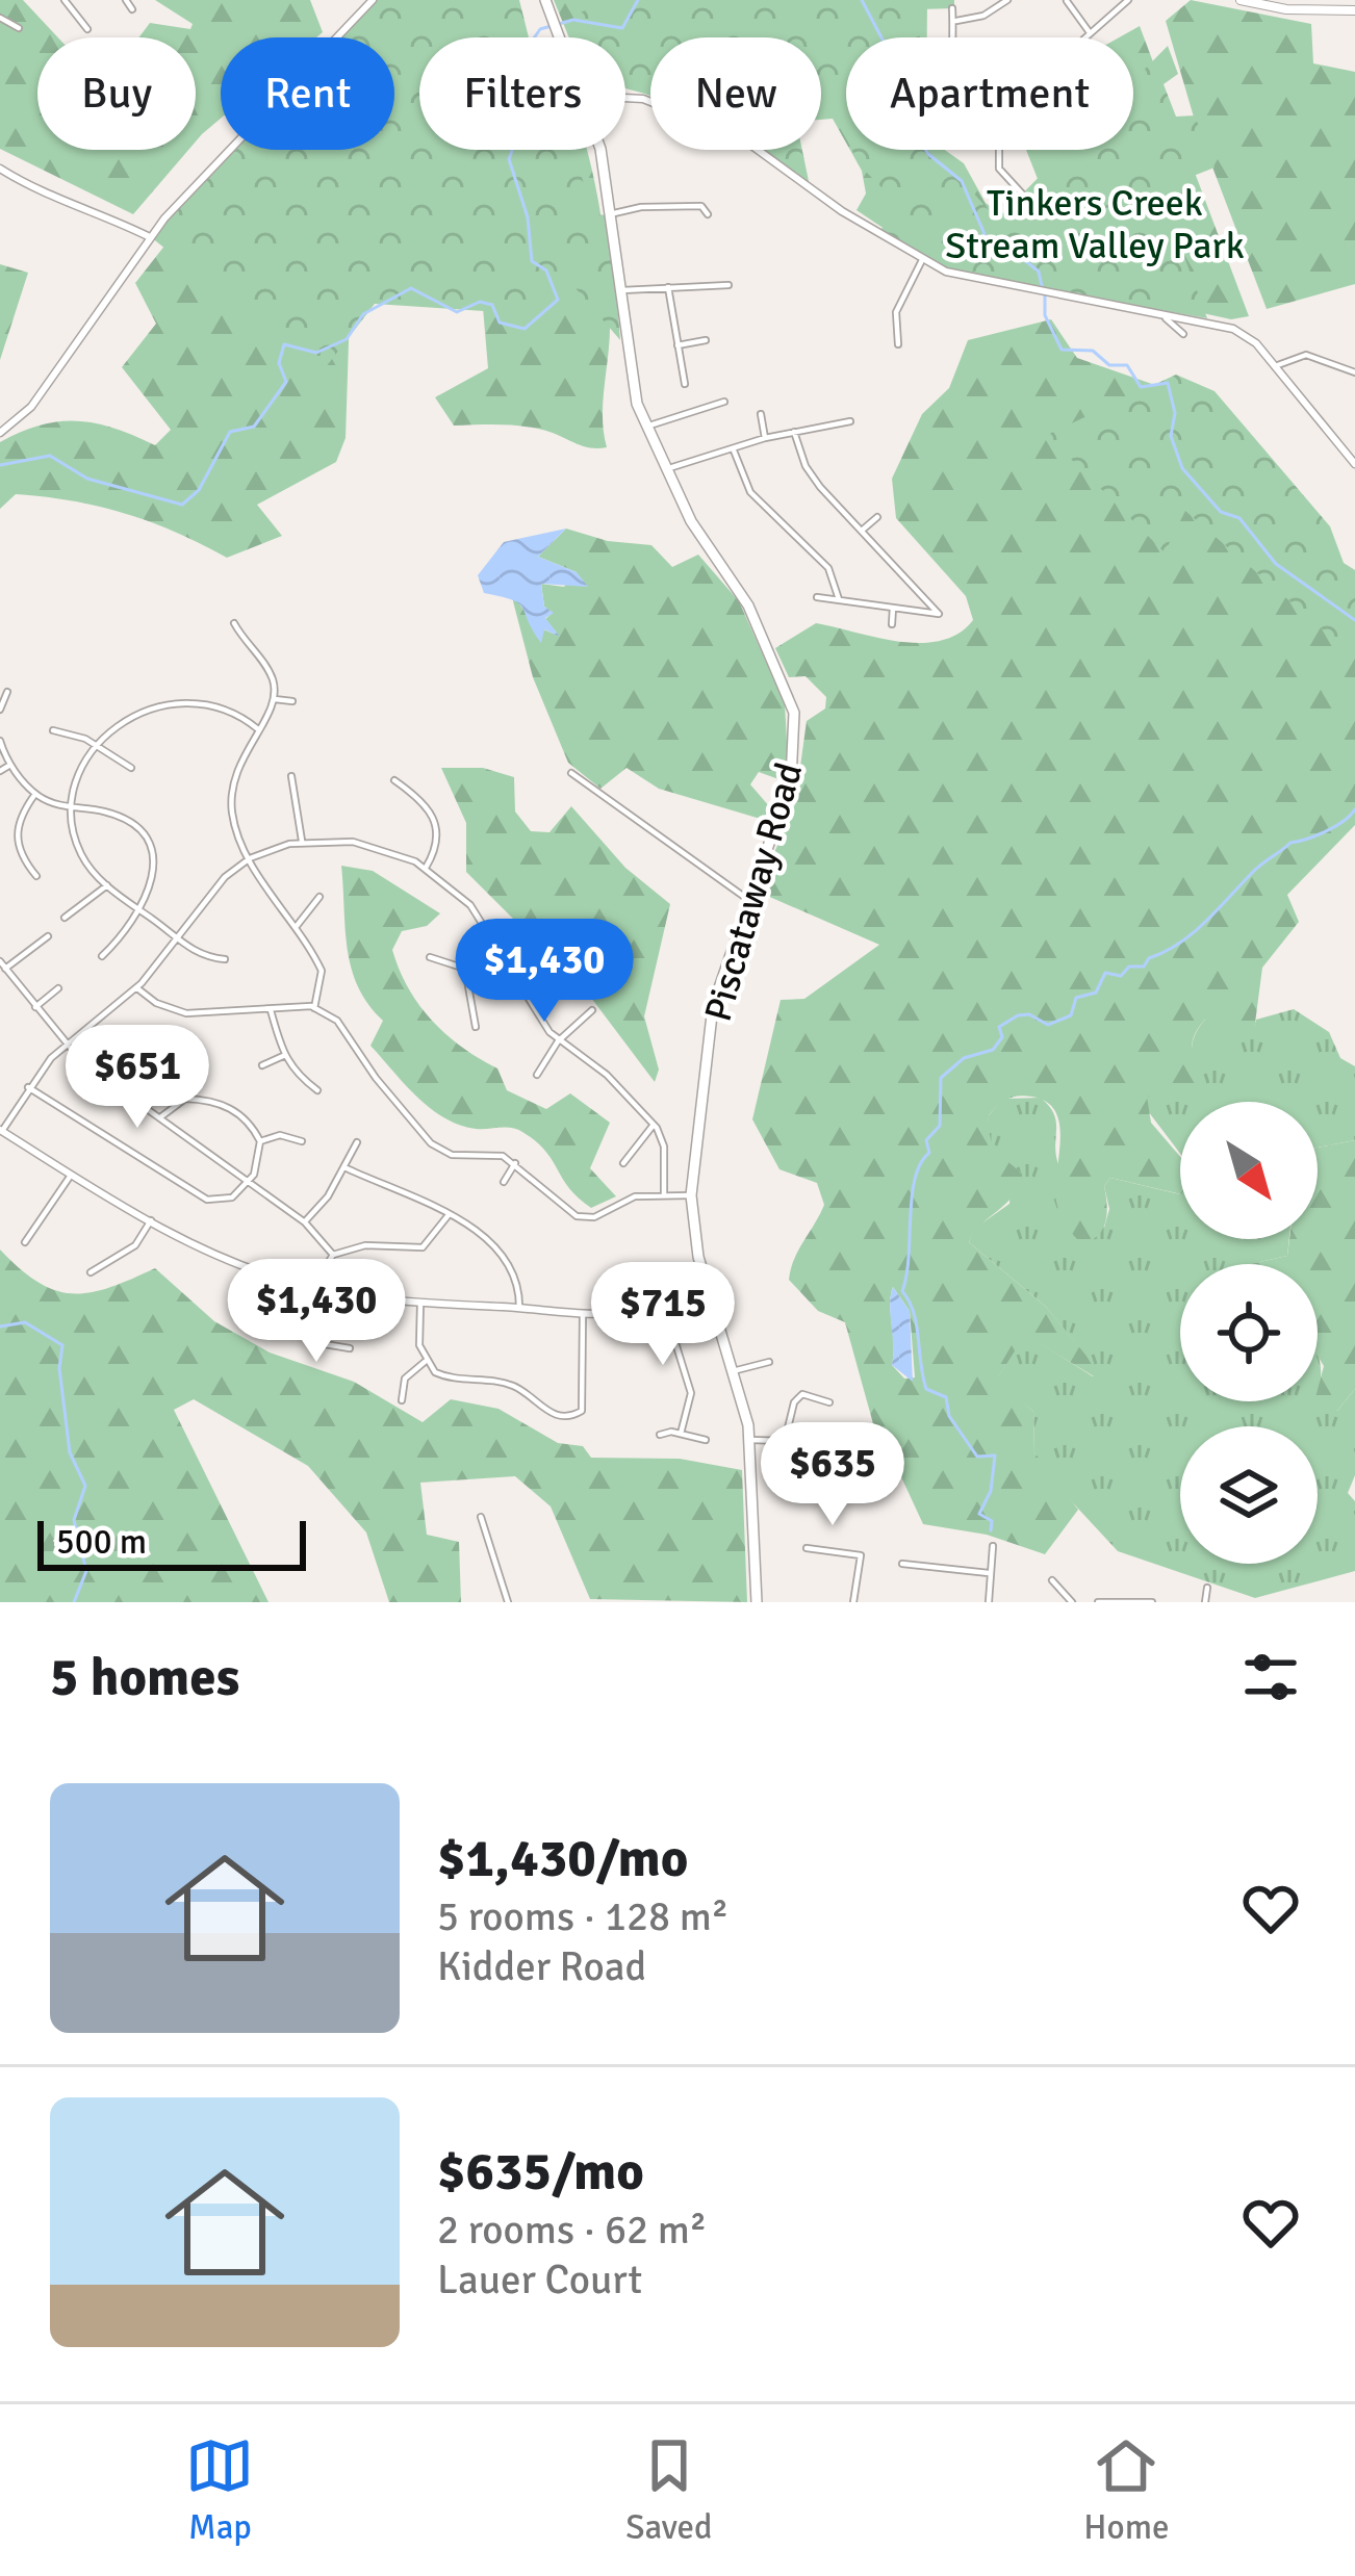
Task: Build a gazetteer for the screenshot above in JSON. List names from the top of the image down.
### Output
{
  "streets": {
    "main road": ["Piscataway Road"]
  },
  "parks": ["Tinkers Creek Stream Valley Park"],
  "scale_bar": "500 m",
  "north": "bottom right",
  "page": {
    "chip": [
      "Buy",
      "Rent",
      "Filters",
      "New",
      "Apartment"
    ],
    "price": [
      "$1,430",
      "$651",
      "$1,430",
      "$715",
      "$635"
    ],
    "scale": "500 m",
    "heading": "5 homes",
    "list": [
      {
        "name": "$1,430/mo",
        "note": "5 rooms · 128 m² · Kidder Road"
      },
      {
        "name": "$635/mo",
        "note": "2 rooms · 62 m² · Lauer Court"
      }
    ],
    "tabs": ["Map", "Saved", "Home"]
  }
}
